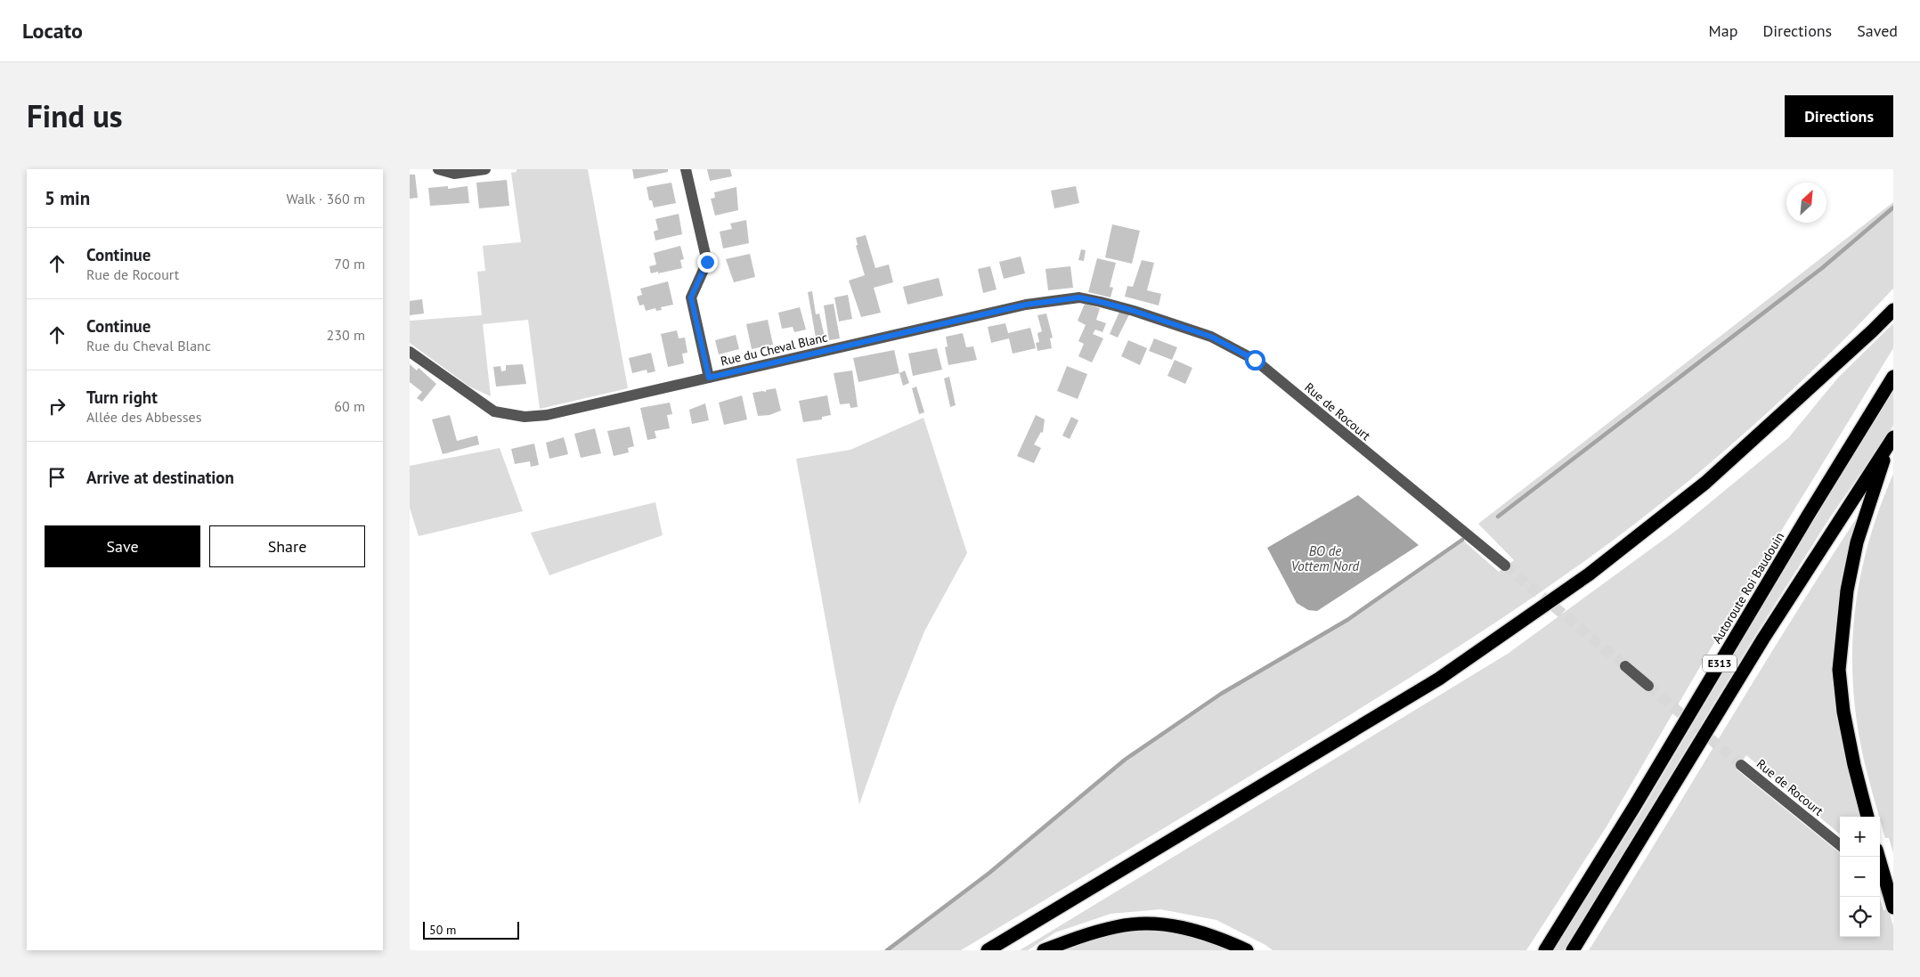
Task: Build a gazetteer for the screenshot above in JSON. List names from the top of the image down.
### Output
{
  "streets": {
    "highway": ["Autoroute Roi Baudouin", "E313"],
    "street": ["Rue du Cheval Blanc", "Rue de Rocourt"]
  },
  "crossings": [
    ["Rue du Cheval Blanc", "Rue de Rocourt"]
  ],
  "water": ["BO de Vottem Nord"],
  "scale_bar": "50 m",
  "north": "top right",
  "page": {
    "header": "Locato",
    "nav": ["Map", "Directions", "Saved"],
    "title": "Find us",
    "buttons": [
      "Directions",
      ["Save", "Share"]
    ],
    "heading": ["5 min", "Walk · 360 m"],
    "list": [
      ["Continue", "Rue de Rocourt", "70 m"],
      ["Continue", "Rue du Cheval Blanc", "230 m"],
      ["Turn right", "Allée des Abbesses", "60 m"],
      "Arrive at destination"
    ],
    "map_buttons": ["+", "−"],
    "scale": "50 m"
  }
}
